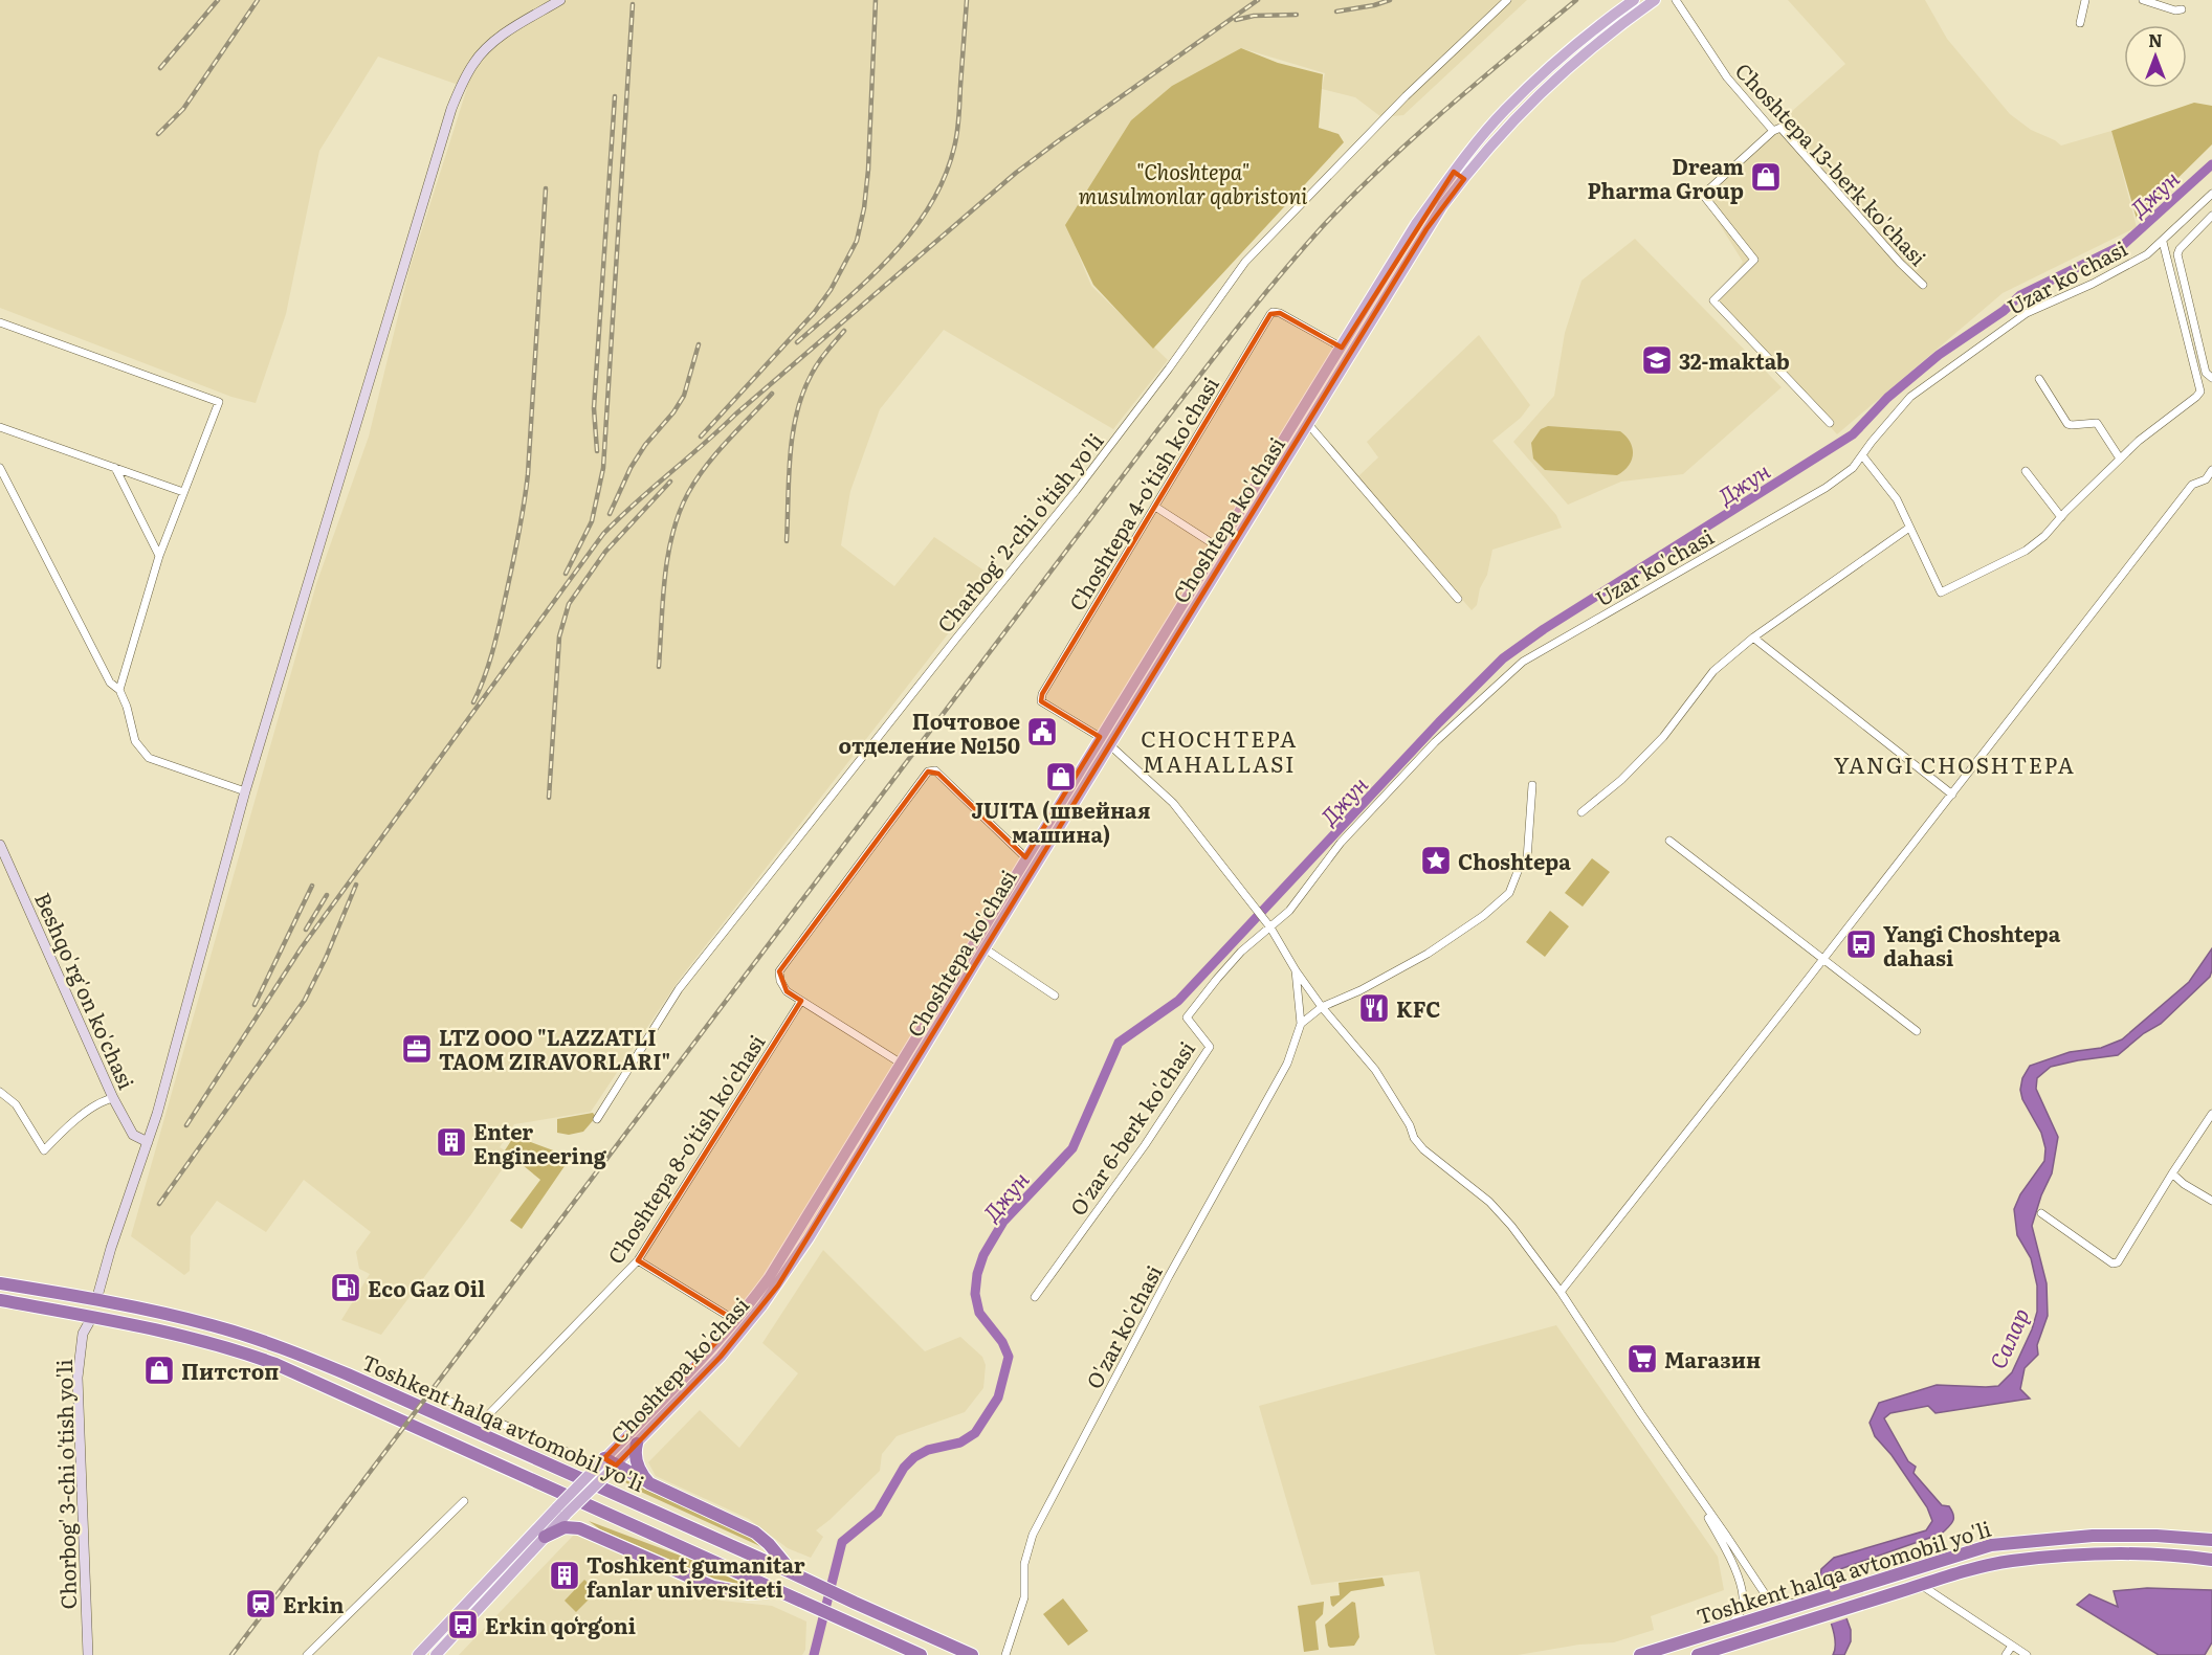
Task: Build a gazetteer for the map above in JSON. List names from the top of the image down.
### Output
{
  "streets": {
    "highway": ["Toshkent halqa avtomobil yo'li"],
    "main road": ["Choshtepa ko'chasi"],
    "street": [
      "Choshtepa 13-berk ko'chasi",
      "Uzar ko'chasi",
      "Choshtepa 4-o'tish ko'chasi",
      "Charbog' 2-chi o'tish yo'li",
      "Beshqo'rg'on ko'chasi",
      "O'zar 6-berk ko'chasi",
      "Choshtepa 8-o'tish ko'chasi",
      "O'zar ko'chasi",
      "Chorbog' 3-chi o'tish yo'li"
    ]
  },
  "crossings": [
    ["Uzar ko'chasi", "O'zar 6-berk ko'chasi"],
    ["Choshtepa 4-o'tish ko'chasi", "Choshtepa ko'chasi"],
    ["Toshkent halqa avtomobil yo'li", "Chorbog' 3-chi o'tish yo'li"]
  ],
  "districts": ["CHOCHTEPA MAHALLASI", "YANGI CHOSHTEPA"],
  "water": ["Джун", "Салар"],
  "parks": ["\"Choshtepa\" musulmonlar qabristoni"],
  "places": {
    "shop": ["Dream Pharma Group", "JUITA (швейная машина)", "Питстоп"],
    "school or university": ["32-maktab"],
    "public building": ["Почтовое отделение №150"],
    "place": ["Choshtepa"],
    "bus stop": ["Yangi Choshtepa dahasi", "Erkin qoʻrgʻoni"],
    "restaurant": ["KFC"],
    "office": ["LTZ OOO \"LAZZATLI TAOM ZIRAVORLARI\""],
    "building": ["Enter Engineering", "Toshkent gumanitar fanlar universiteti"],
    "fuel station": ["Eco Gaz Oil"],
    "supermarket": ["Магазин"],
    "station": ["Erkin"]
  },
  "north": "top"
}
